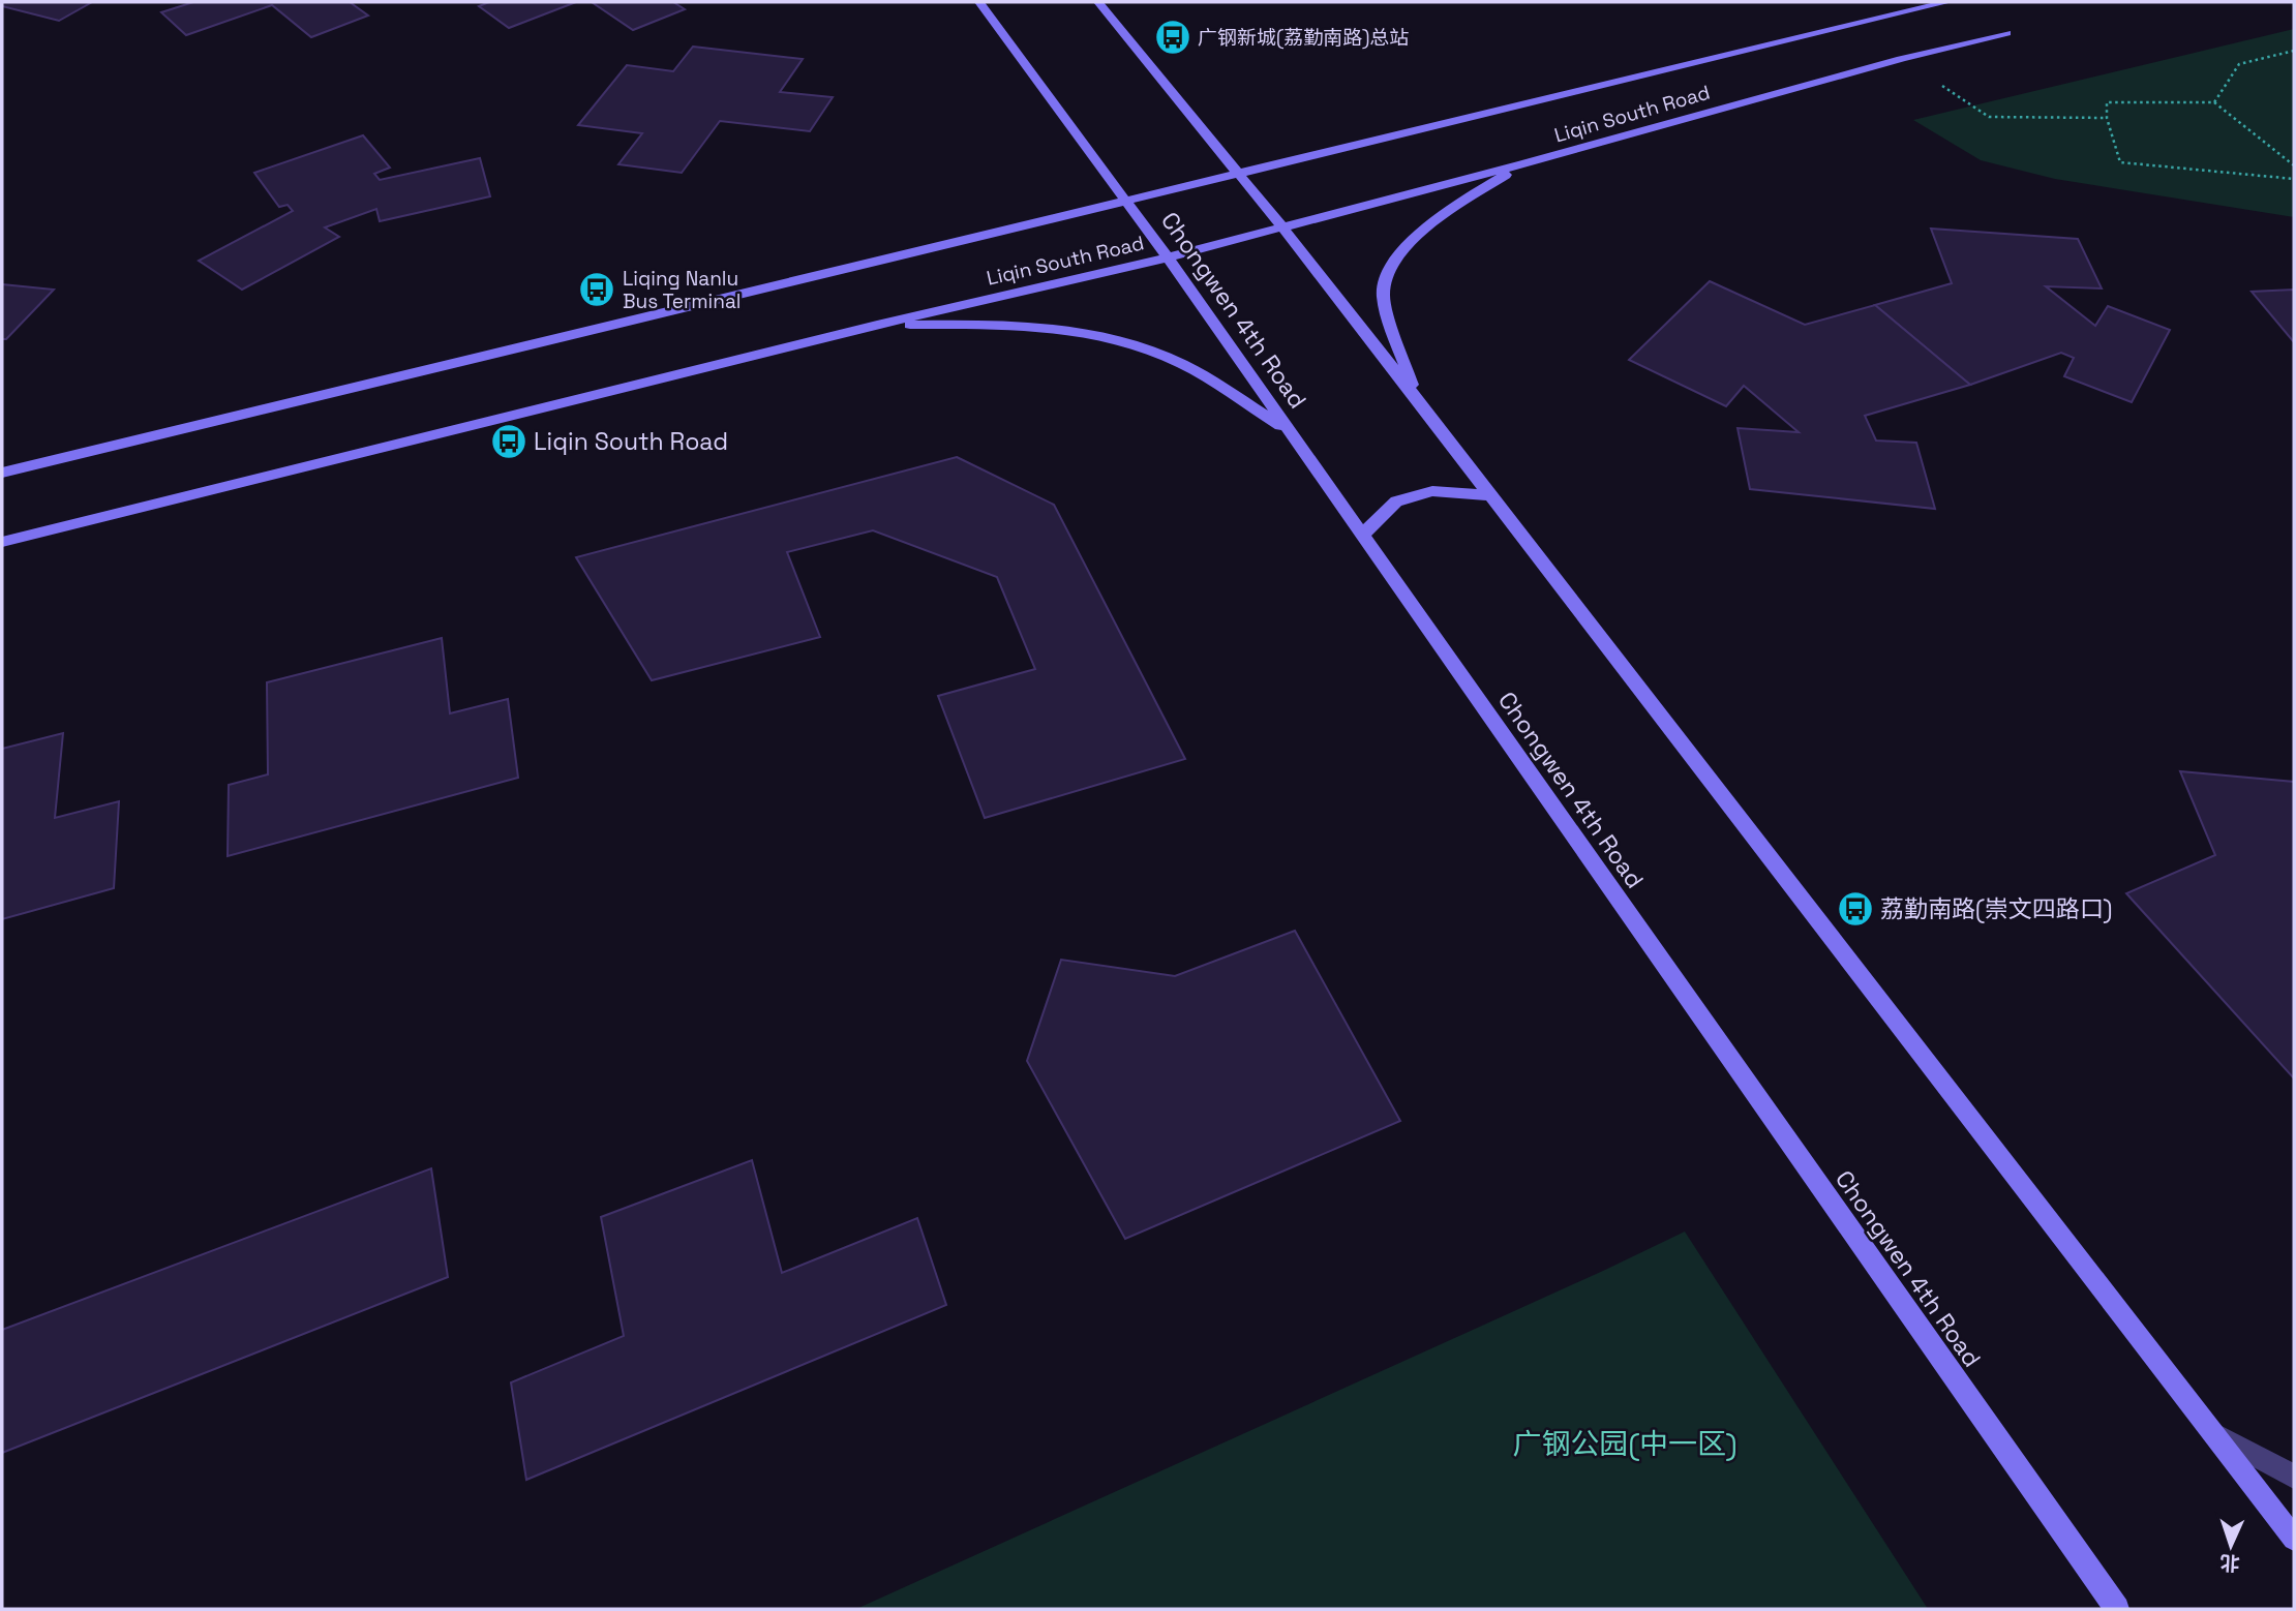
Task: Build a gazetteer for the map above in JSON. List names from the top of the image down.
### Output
{
  "streets": {
    "main road": ["Liqin South Road", "Chongwen 4th Road"]
  },
  "crossings": [
    ["Liqin South Road", "Chongwen 4th Road"]
  ],
  "parks": ["广钢公园(中一区)"],
  "places": {
    "bus stop": [
      "广钢新城(荔勤南路)总站",
      "Liqing Nanlu Bus Terminal",
      "Liqin South Road",
      "荔勤南路(崇文四路口)"
    ]
  },
  "north": "bottom"
}
